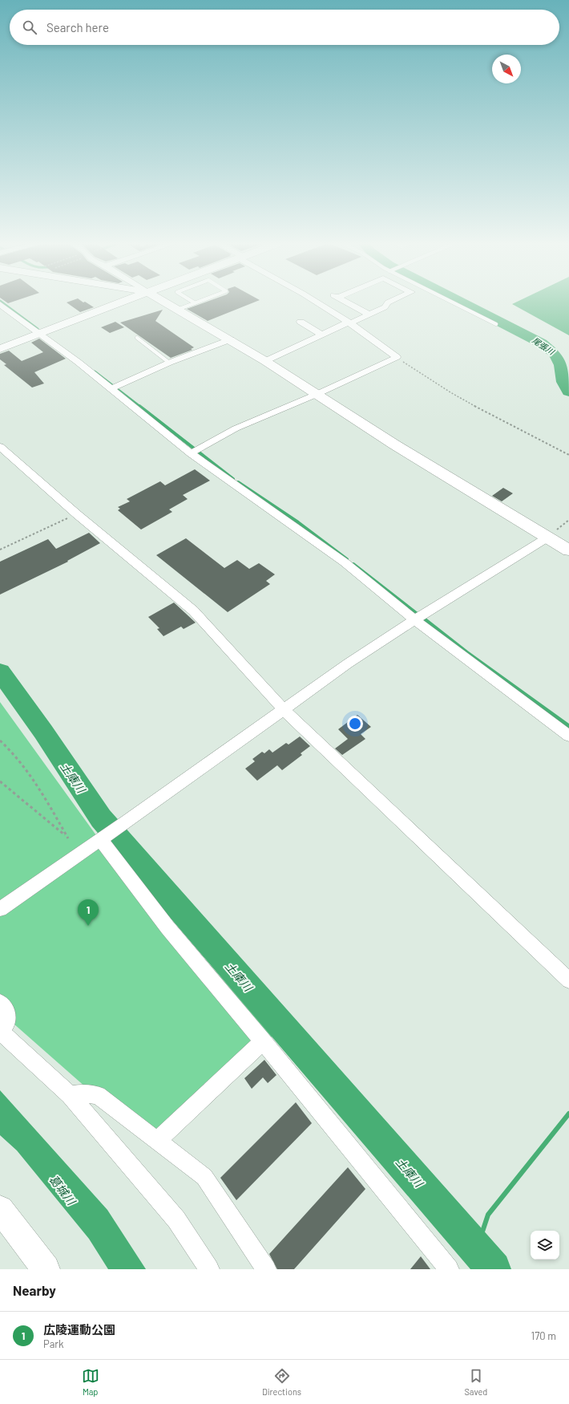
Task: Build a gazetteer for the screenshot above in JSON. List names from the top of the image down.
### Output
{
  "water": ["尾張川", "土庫川", "葛城川"],
  "north": "bottom right",
  "page": {
    "search": "Search here",
    "pins": "1",
    "heading": "Nearby",
    "list": [
      {
        "mark": "1",
        "name": "広陵運動公園",
        "note": "Park",
        "value": "170 m"
      }
    ],
    "nav": ["Map", "Directions", "Saved"]
  }
}
